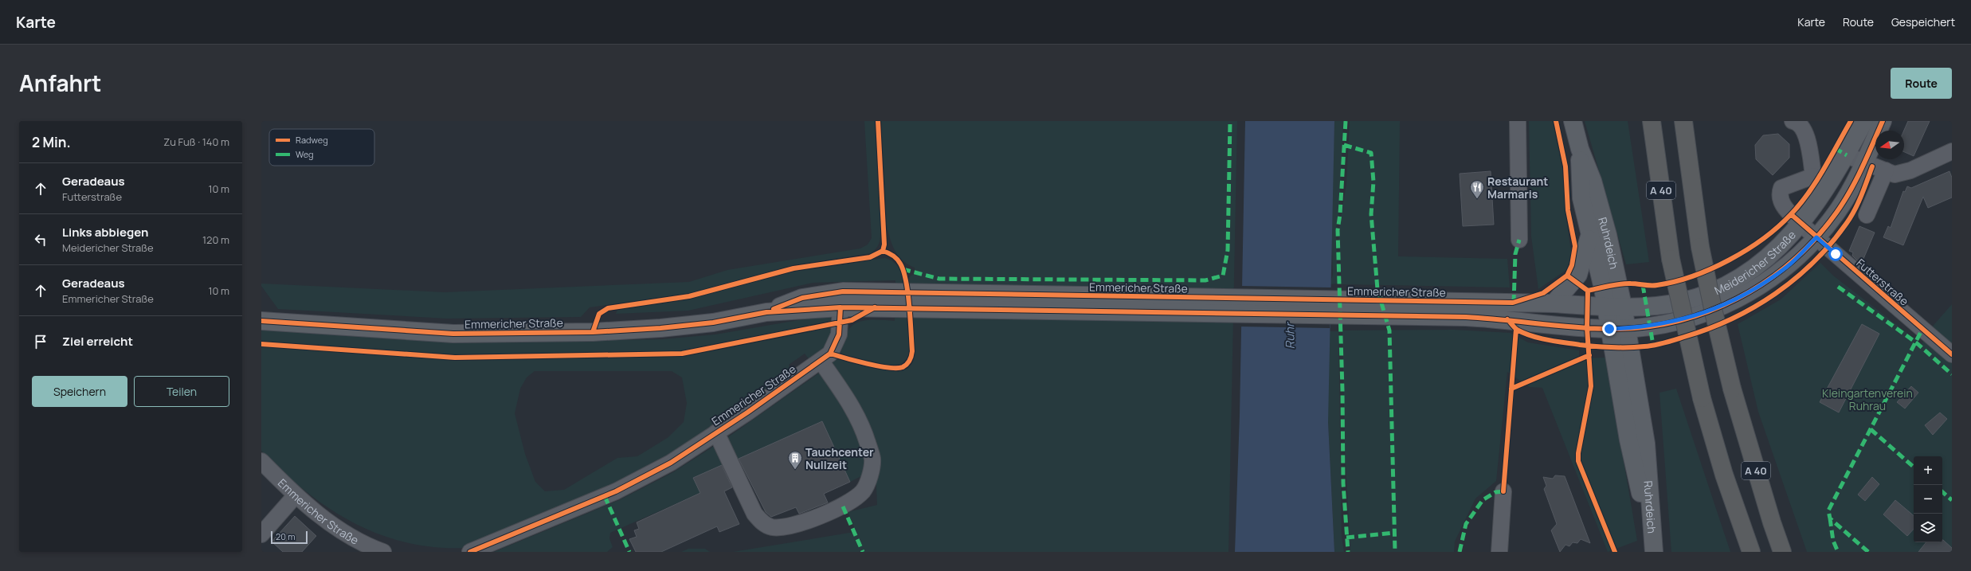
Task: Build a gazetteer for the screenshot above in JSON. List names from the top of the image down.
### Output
{
  "streets": {
    "highway": ["A 40"],
    "main road": ["Ruhrdeich", "Meidericher Straße", "Emmericher Straße"],
    "street": ["Futterstraße"]
  },
  "crossings": [
    ["Ruhrdeich", "Meidericher Straße"],
    ["Ruhrdeich", "Emmericher Straße"],
    ["Meidericher Straße", "Futterstraße"],
    ["Meidericher Straße", "Emmericher Straße"]
  ],
  "water": ["Ruhr"],
  "parks": ["Kleingartenverein Ruhrau"],
  "places": {
    "restaurant": ["Restaurant Marmaris"],
    "building": ["Tauchcenter Nullzeit"]
  },
  "legend": ["Radweg", "Weg"],
  "scale_bar": "20 m",
  "north": "left",
  "page": {
    "header": "Karte",
    "nav": ["Karte", "Route", "Gespeichert"],
    "title": "Anfahrt",
    "buttons": [
      "Route",
      ["Speichern", "Teilen"]
    ],
    "heading": ["2 Min.", "Zu Fuß · 140 m"],
    "list": [
      ["Geradeaus", "Futterstraße", "10 m"],
      ["Links abbiegen", "Meidericher Straße", "120 m"],
      ["Geradeaus", "Emmericher Straße", "10 m"],
      "Ziel erreicht"
    ],
    "map_buttons": ["+", "−"],
    "scale": "20 m"
  }
}
